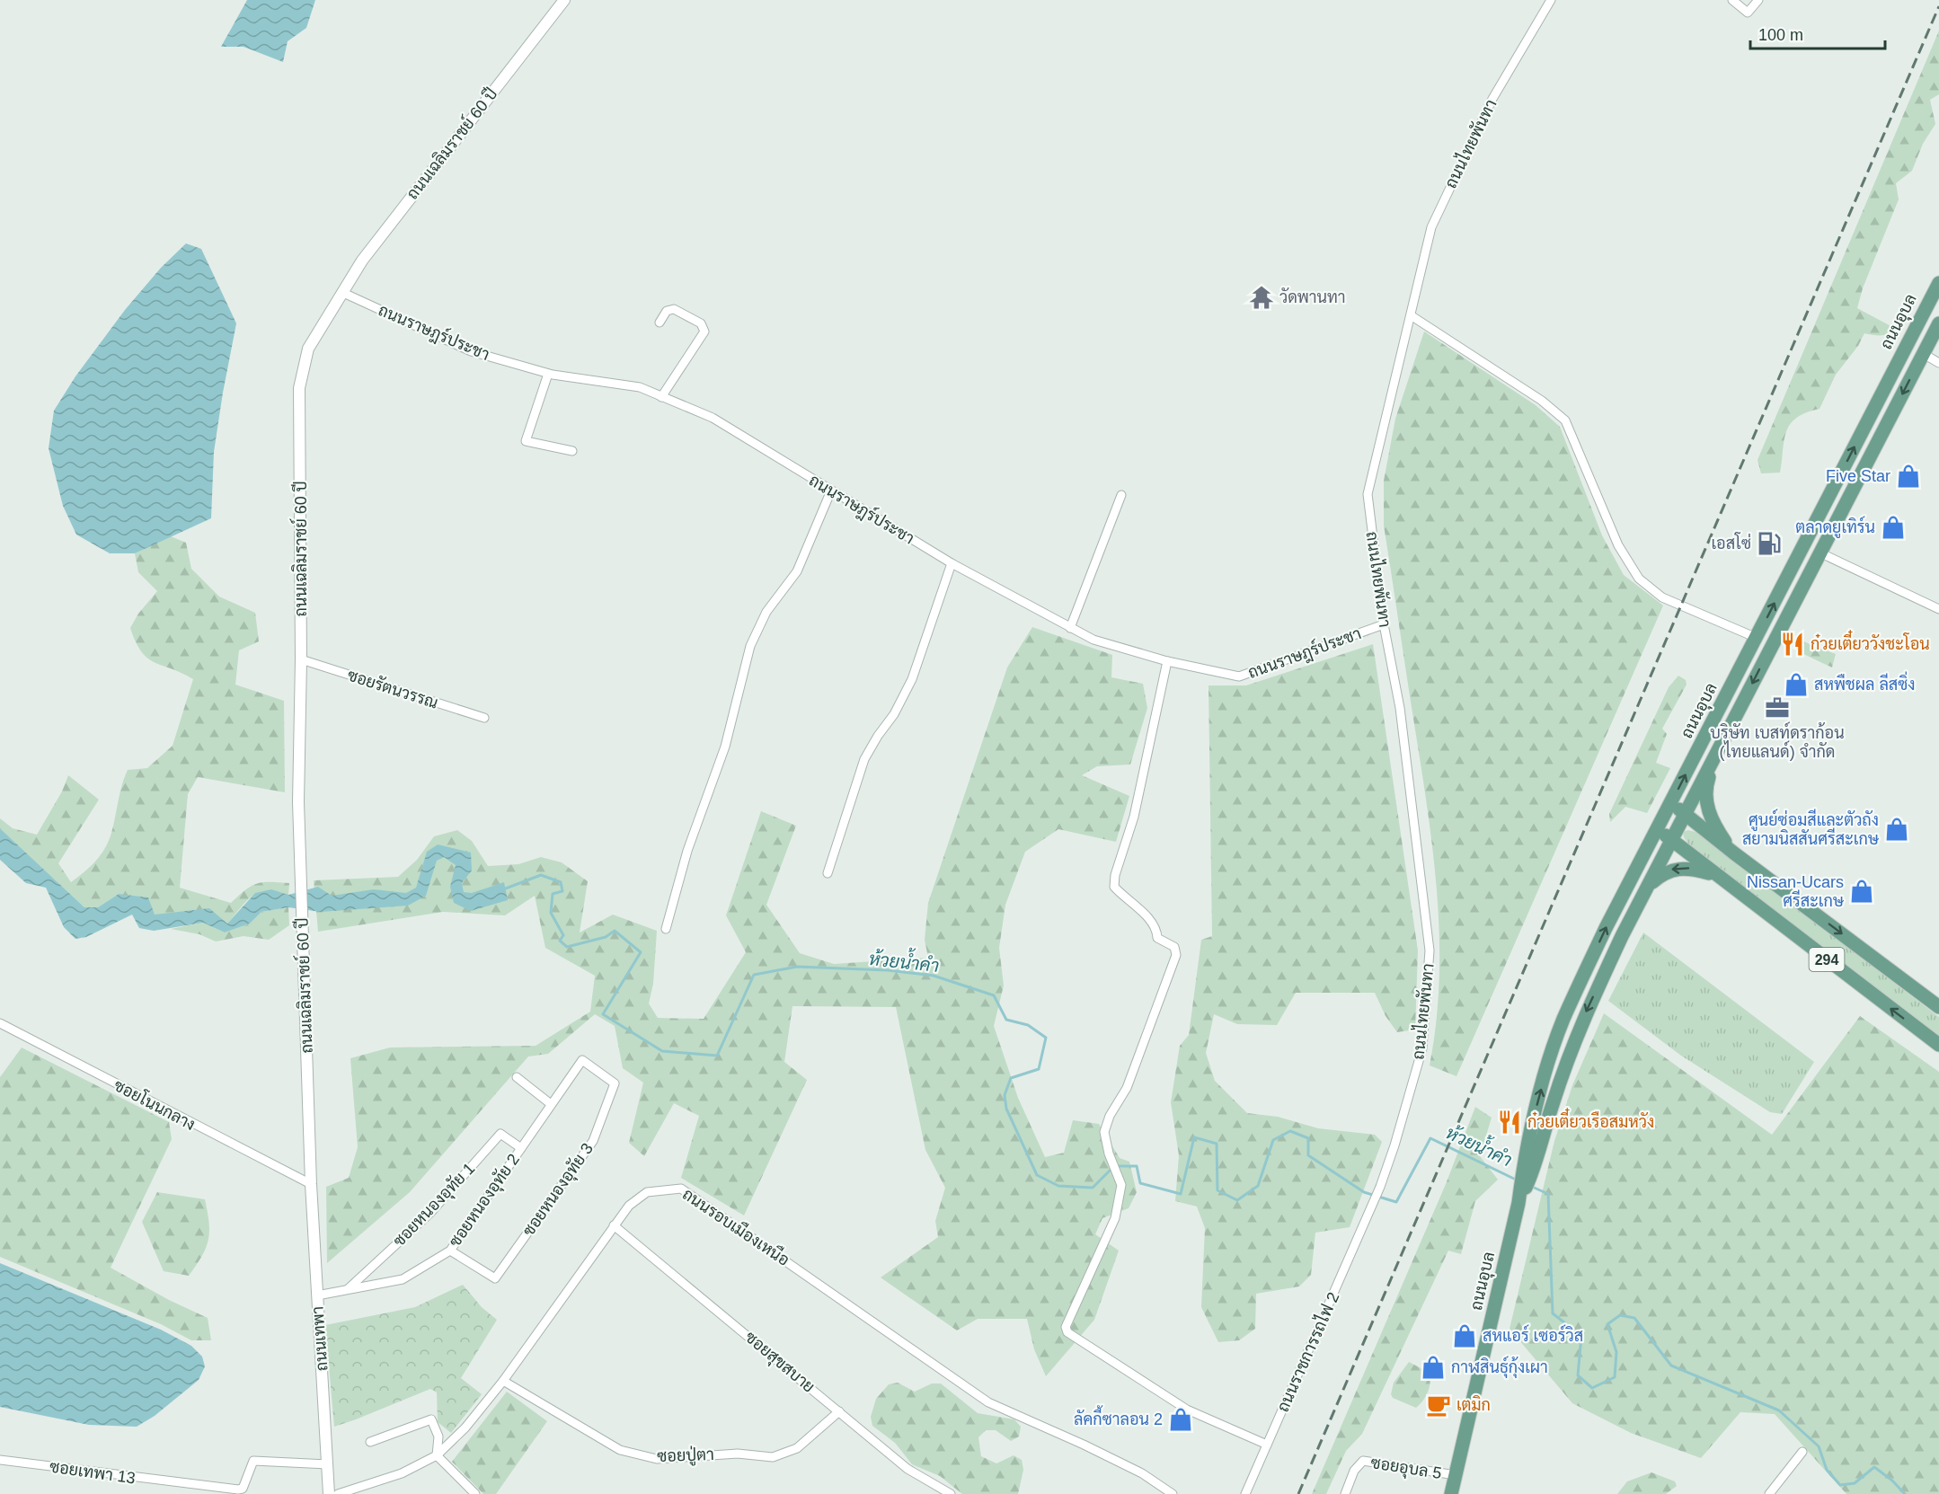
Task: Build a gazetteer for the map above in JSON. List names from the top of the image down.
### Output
{
  "streets": {
    "main road": ["ถนนอุบล", "294"],
    "street": [
      "ถนนเฉลิมราชย์ 60 ปี",
      "ถนนไทยพันทา",
      "ถนนราษฎร์ประชา",
      "ซอยรัตนวรรณ",
      "ซอยโนนกลาง",
      "ซอยหนองอุทัย 3",
      "ซอยหนองอุทัย 2",
      "ซอยหนองอุทัย 1",
      "ถนนรอบเมืองเหนือ",
      "ถนนเทพา",
      "ถนนราชการรถไฟ 2",
      "ซอยสุขสบาย",
      "ซอยปู่ตา",
      "ซอยอุบล 5",
      "ซอยเทพา 13"
    ]
  },
  "crossings": [
    ["ถนนเฉลิมราชย์ 60 ปี", "ถนนราษฎร์ประชา"],
    ["ถนนเฉลิมราชย์ 60 ปี", "ซอยรัตนวรรณ"],
    ["ถนนเฉลิมราชย์ 60 ปี", "ซอยโนนกลาง"],
    ["ถนนเฉลิมราชย์ 60 ปี", "ถนนเทพา"],
    ["ถนนไทยพันทา", "ถนนราษฎร์ประชา"],
    ["ถนนไทยพันทา", "ถนนราชการรถไฟ 2"],
    ["ถนนอุบล", "294"],
    ["ถนนอุบล", "ซอยอุบล 5"],
    ["ซอยโนนกลาง", "ถนนเทพา"],
    ["ซอยหนองอุทัย 3", "ซอยหนองอุทัย 2"],
    ["ซอยหนองอุทัย 2", "ซอยหนองอุทัย 1"],
    ["ซอยหนองอุทัย 2", "ถนนเทพา"],
    ["ถนนรอบเมืองเหนือ", "ซอยสุขสบาย"],
    ["ถนนรอบเมืองเหนือ", "ซอยปู่ตา"],
    ["ถนนเทพา", "ซอยเทพา 13"],
    ["ซอยสุขสบาย", "ซอยปู่ตา"]
  ],
  "water": ["ห้วยน้ำคำ"],
  "places": {
    "temple": ["วัดพานทา"],
    "shop": [
      "Five Star",
      "ตลาดยูเทิร์น",
      "สหพืชผล ลีสซิ่ง",
      "ศูนย์ซ่อมสีและตัวถัง สยามนิสสันศรีสะเกษ",
      "Nissan-Ucars ศรีสะเกษ",
      "สหแอร์ เซอร์วิส",
      "กาฬสินธุ์กุ้งเผา",
      "ลัคกี้ซาลอน 2"
    ],
    "fuel station": ["เอสโซ่"],
    "restaurant": ["ก๋วยเตี๋ยววังชะโอน", "ก๋วยเตี๋ยวเรือสมหวัง"],
    "office": ["บริษัท เบสท์ดราก้อน (ไทยแลนด์) จำกัด"],
    "cafe": ["เตมิก"]
  },
  "scale_bar": "100 m"
}
